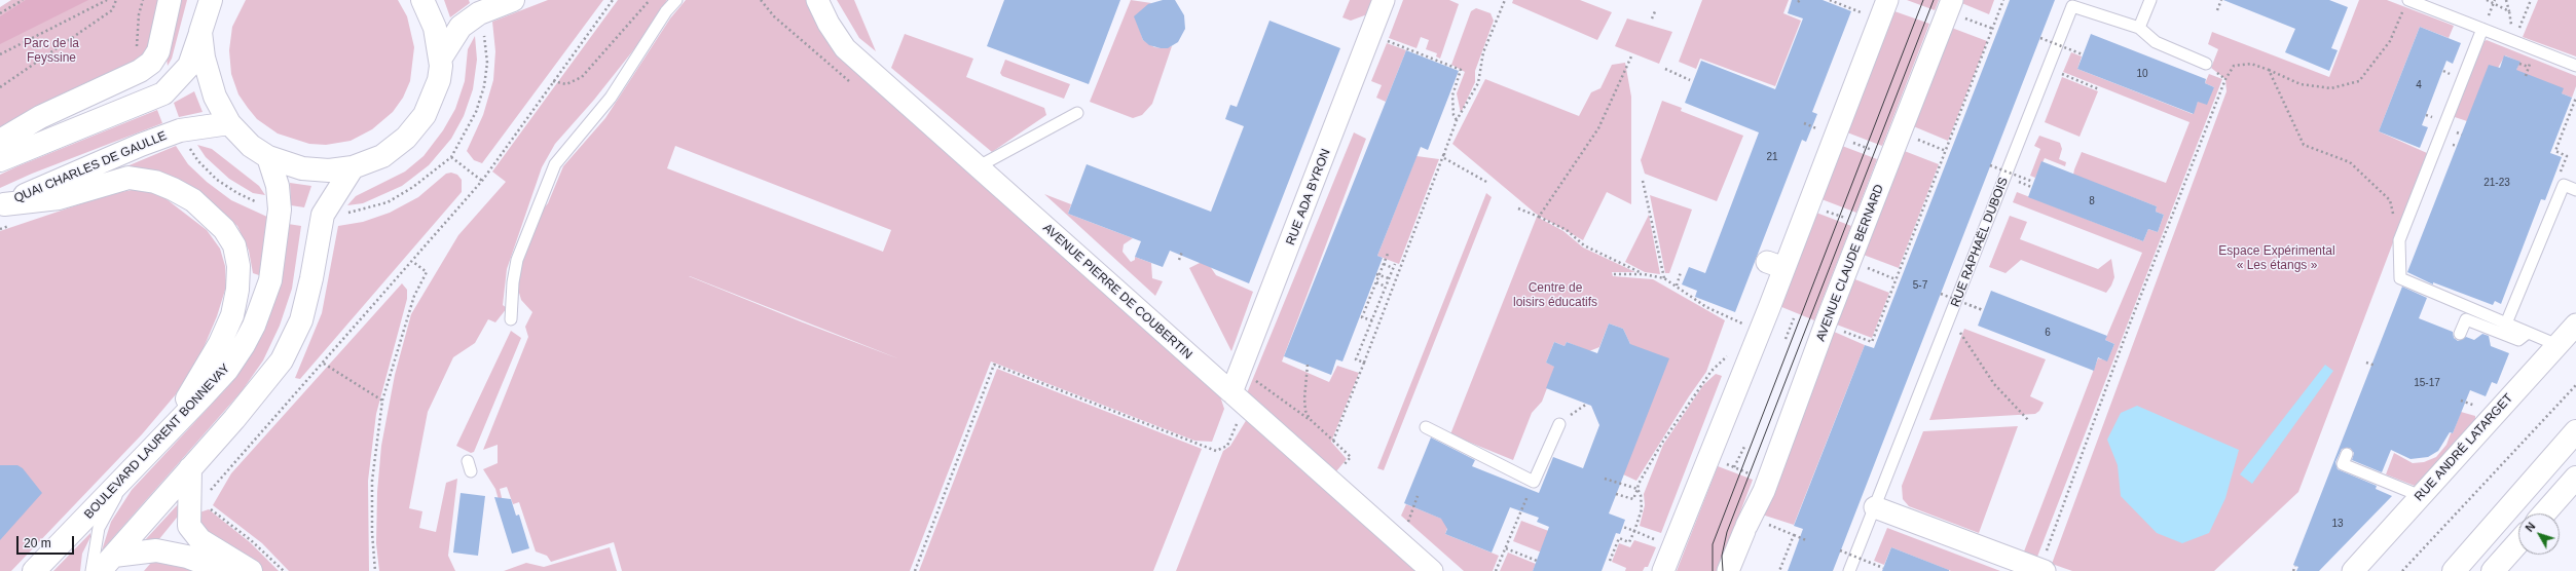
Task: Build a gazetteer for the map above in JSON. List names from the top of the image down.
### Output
{
  "streets": {
    "main road": ["QUAI CHARLES DE GAULLE", "BOULEVARD LAURENT BONNEVAY"],
    "street": [
      "RUE ADA BYRON",
      "AVENUE CLAUDE BERNARD",
      "AVENUE PIERRE DE COUBERTIN",
      "RUE ANDRÉ LATARGET"
    ],
    "lane": ["RUE RAPHAËL DUBOIS"]
  },
  "crossings": [
    ["RUE ADA BYRON", "AVENUE PIERRE DE COUBERTIN"]
  ],
  "parks": ["Parc de la Feyssine", "Espace Expérimental « Les étangs »", "Centre de loisirs éducatifs"],
  "house_numbers": [
    "10",
    "4",
    "21",
    "21-23",
    "8",
    "5-7",
    "6",
    "15-17",
    "13"
  ],
  "scale_bar": "20 m",
  "north": "top left"
}
